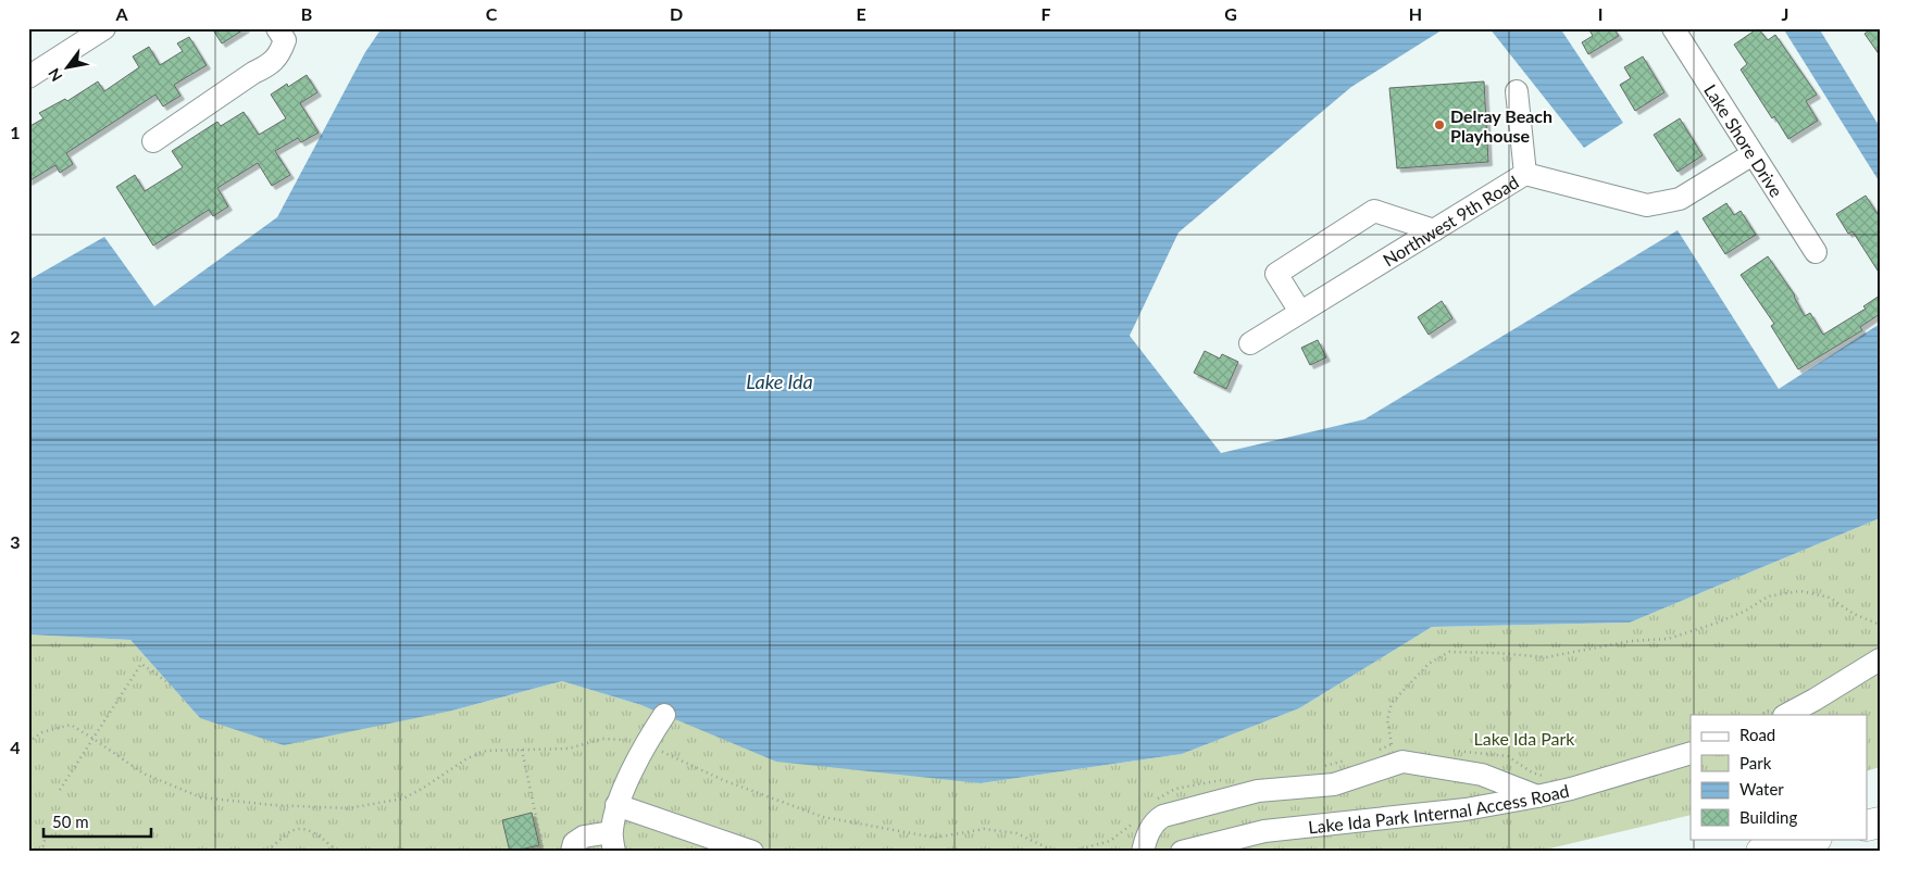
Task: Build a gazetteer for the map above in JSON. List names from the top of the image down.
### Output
{
  "streets": {
    "street": ["Lake Shore Drive", "Northwest 9th Road", "Lake Ida Park Internal Access Road"]
  },
  "crossings": [
    ["Lake Shore Drive", "Northwest 9th Road"]
  ],
  "water": ["Lake Ida"],
  "parks": ["Lake Ida Park"],
  "places": ["Delray Beach Playhouse"],
  "legend": [
    "Road",
    "Park",
    "Water",
    "Building"
  ],
  "scale_bar": "50 m",
  "north": "bottom left",
  "grid": {
    "columns": [
      "A",
      "B",
      "C",
      "D",
      "E",
      "F",
      "G",
      "H",
      "I",
      "J"
    ],
    "rows": [
      "1",
      "2",
      "3",
      "4"
    ]
  }
}
